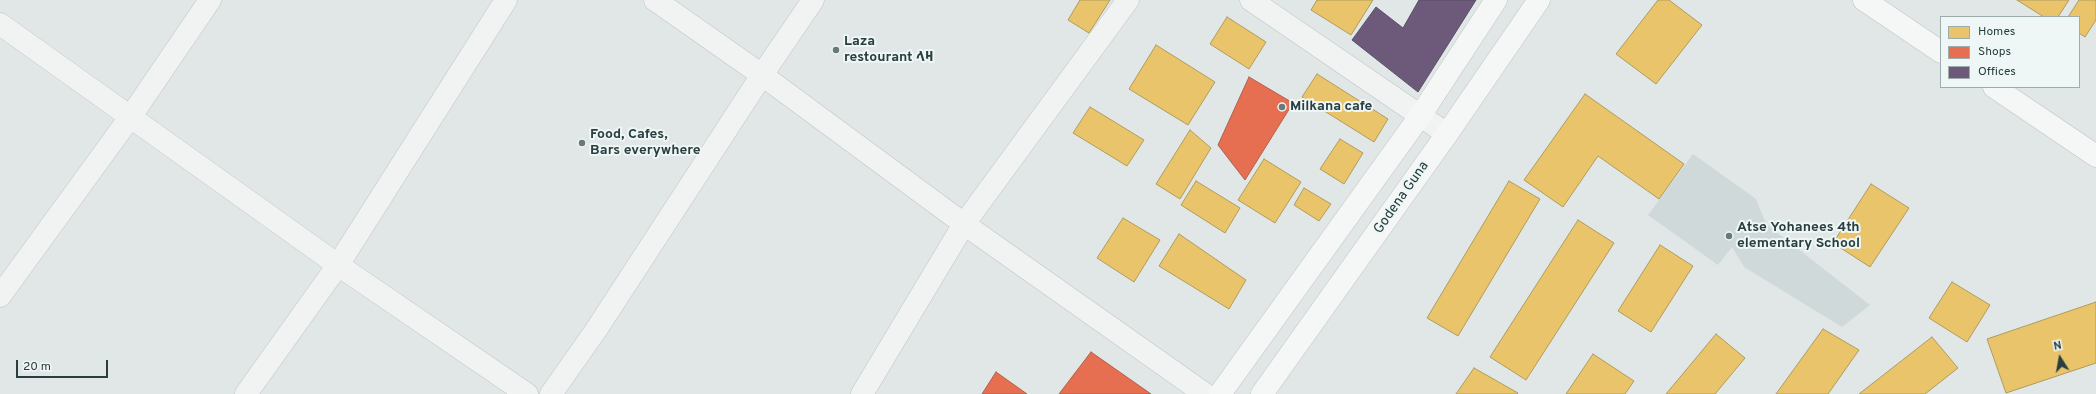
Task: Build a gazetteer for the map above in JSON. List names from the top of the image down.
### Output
{
  "streets": {
    "main road": ["Godena Guna"]
  },
  "places": [
    "Laza restourant ላዛ",
    "Milkana cafe",
    "Food, Cafes, Bars everywhere",
    "Atse Yohanees 4th elementary School"
  ],
  "legend": ["Homes", "Shops", "Offices"],
  "scale_bar": "20 m",
  "north": "top"
}
